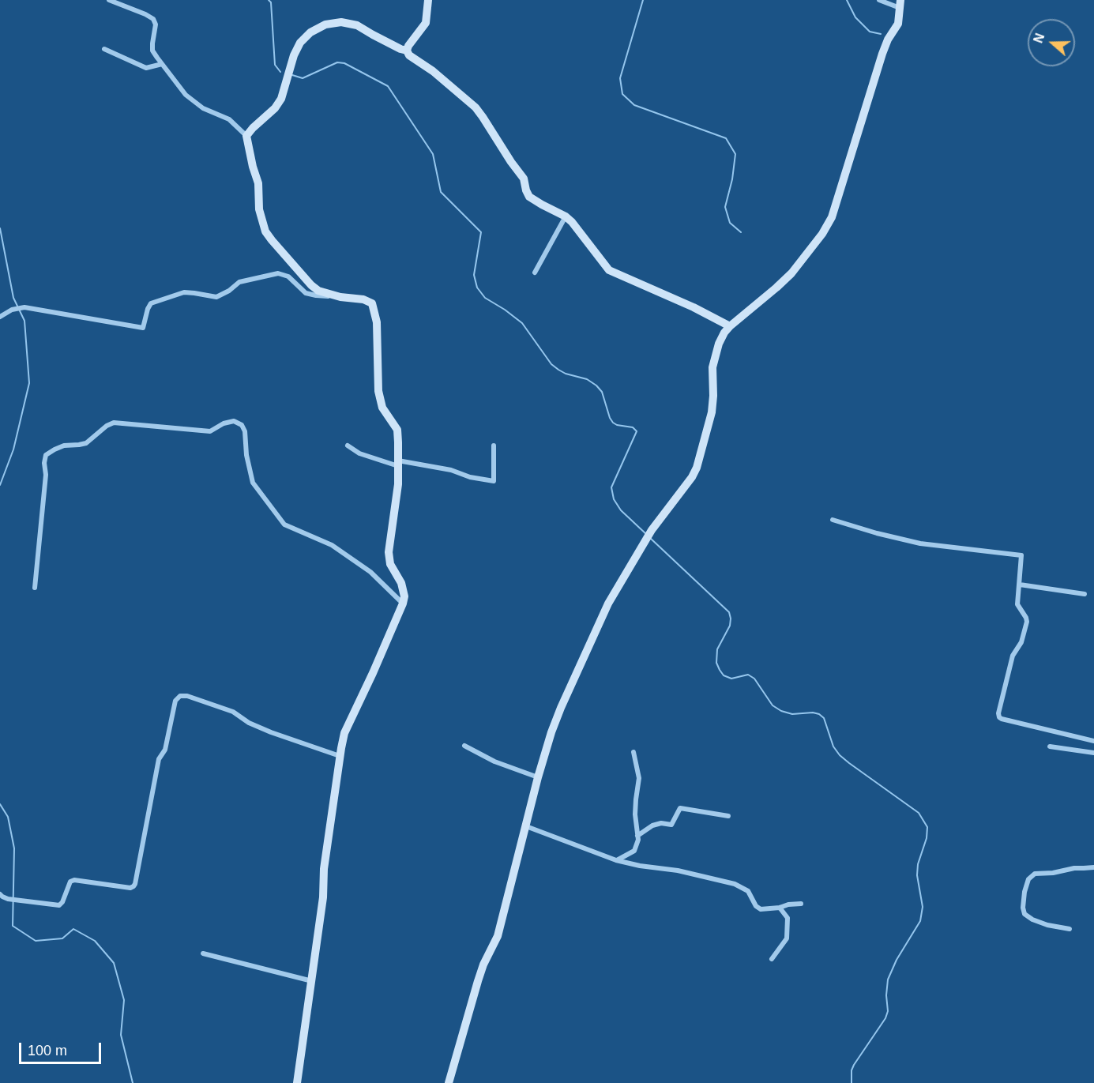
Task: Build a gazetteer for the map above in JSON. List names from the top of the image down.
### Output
{
  "scale_bar": "100 m",
  "north": "left"
}
